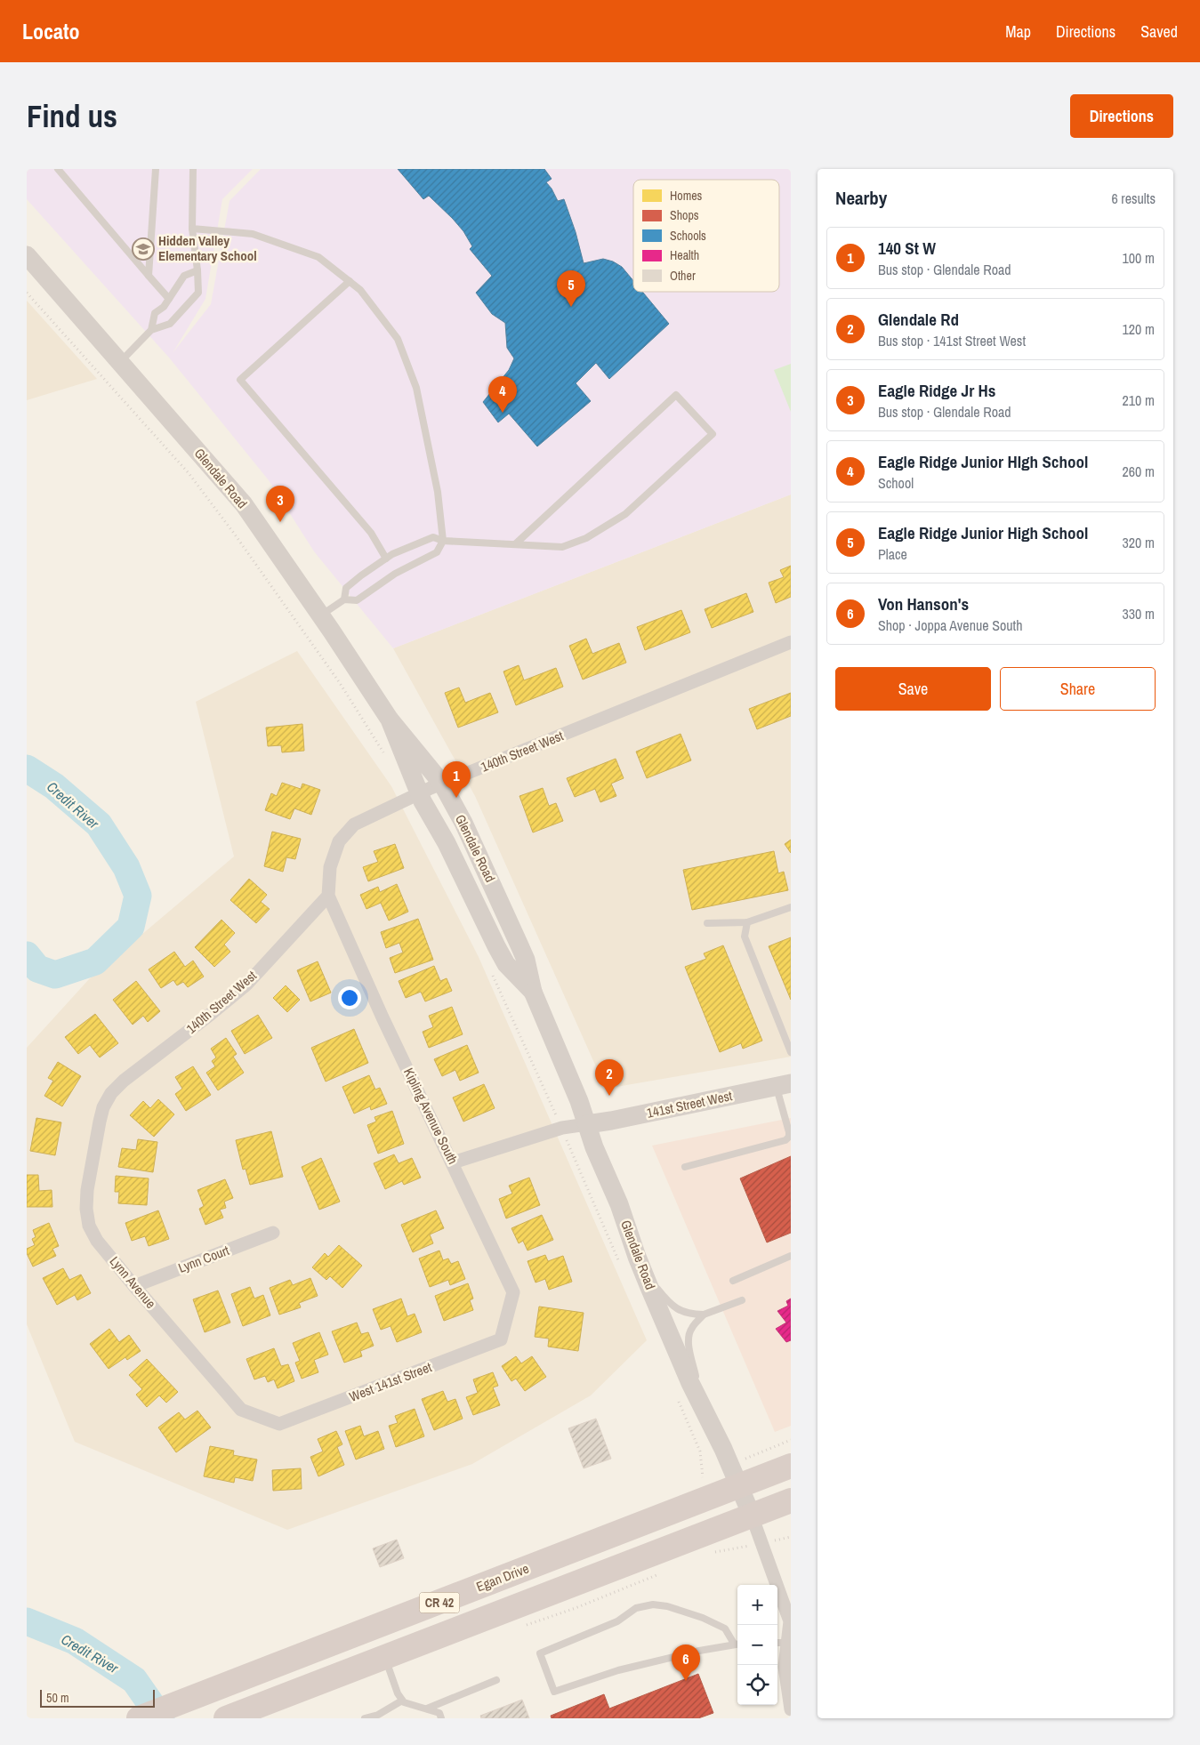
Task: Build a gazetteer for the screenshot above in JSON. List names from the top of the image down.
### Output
{
  "streets": {
    "highway": ["Egan Drive", "CR 42"],
    "main road": ["Glendale Road", "141st Street West"],
    "street": [
      "140th Street West",
      "Kipling Avenue South",
      "Lynn Court",
      "Lynn Avenue",
      "West 141st Street"
    ]
  },
  "crossings": [
    ["Glendale Road", "140th Street West"],
    ["Glendale Road", "141st Street West"],
    ["Glendale Road", "Egan Drive"],
    ["Glendale Road", "CR 42"],
    ["140th Street West", "Kipling Avenue South"],
    ["140th Street West", "Lynn Avenue"],
    ["Kipling Avenue South", "West 141st Street"],
    ["Lynn Court", "Lynn Avenue"],
    ["Lynn Avenue", "West 141st Street"]
  ],
  "water": ["Credit River"],
  "places": {
    "school or university": ["Hidden Valley Elementary School"]
  },
  "legend": [
    "Homes",
    "Shops",
    "Schools",
    "Health",
    "Other"
  ],
  "scale_bar": "50 m",
  "page": {
    "header": "Locato",
    "nav": ["Map", "Directions", "Saved"],
    "buttons": [
      "Directions",
      ["Save", "Share"]
    ],
    "title": "Find us",
    "heading": ["Nearby", "6 results"],
    "list": [
      {
        "mark": "1",
        "name": "140 St W",
        "note": "Bus stop · Glendale Road",
        "value": "100 m"
      },
      {
        "mark": "2",
        "name": "Glendale Rd",
        "note": "Bus stop · 141st Street West",
        "value": "120 m"
      },
      {
        "mark": "3",
        "name": "Eagle Ridge Jr Hs",
        "note": "Bus stop · Glendale Road",
        "value": "210 m"
      },
      {
        "mark": "4",
        "name": "Eagle Ridge Junior HIgh School",
        "note": "School",
        "value": "260 m"
      },
      {
        "mark": "5",
        "name": "Eagle Ridge Junior High School",
        "note": "Place",
        "value": "320 m"
      },
      {
        "mark": "6",
        "name": "Von Hanson's",
        "note": "Shop · Joppa Avenue South",
        "value": "330 m"
      }
    ],
    "pins": [
      "5",
      "4",
      "3",
      "1",
      "2",
      "6"
    ],
    "map_buttons": ["+", "−"],
    "scale": "50 m"
  }
}
